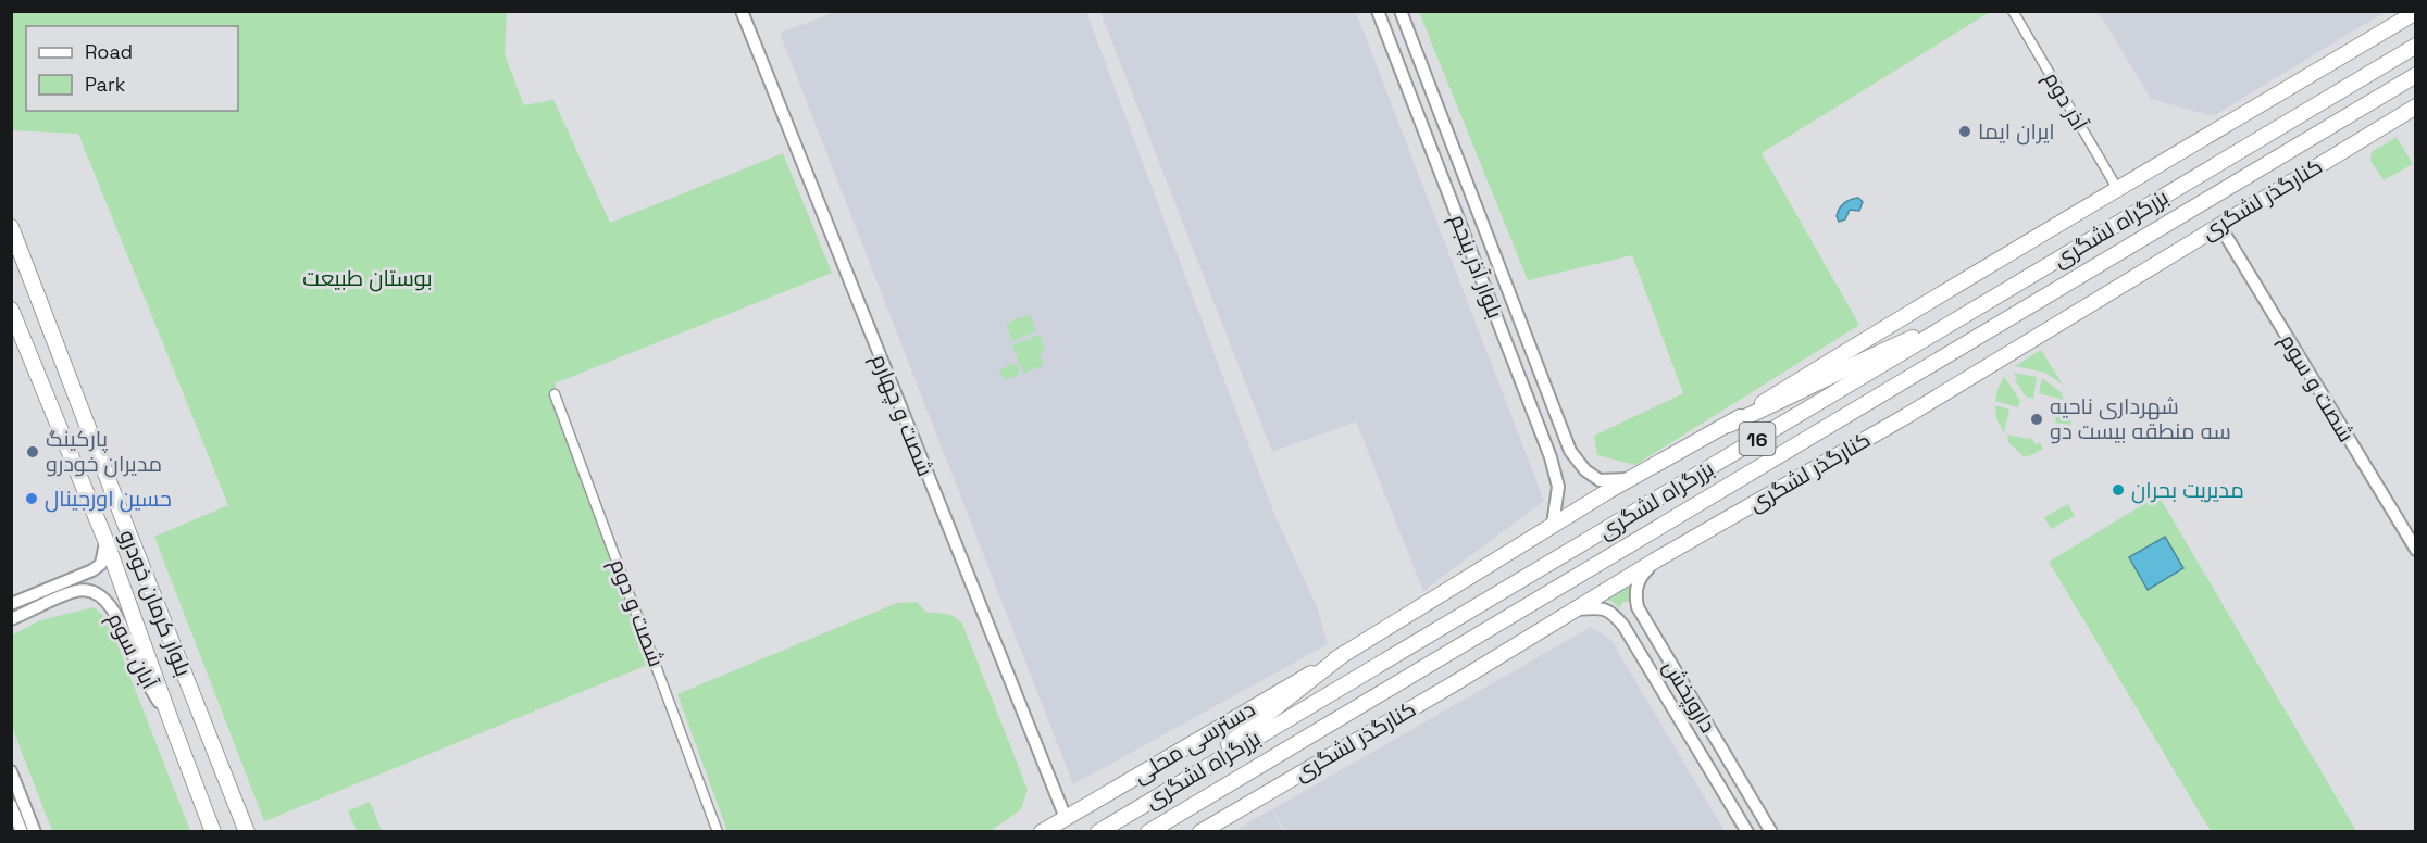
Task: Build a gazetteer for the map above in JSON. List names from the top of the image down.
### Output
{
  "streets": {
    "main road": [
      "کنارگذر لشگری",
      "بزرگراه لشگری",
      "16",
      "بلوار کرمان خودرو",
      "دسترسی محلی"
    ],
    "street": [
      "آذر دوم",
      "بلوار آذر پنجم",
      "شصت و سوم",
      "شصت و چهارم",
      "شصت و دوم",
      "آبان سوم",
      "داروپخش"
    ]
  },
  "crossings": [
    ["کنارگذر لشگری", "شصت و سوم"],
    ["کنارگذر لشگری", "داروپخش"],
    ["شصت و چهارم", "دسترسی محلی"],
    ["بلوار کرمان خودرو", "آبان سوم"]
  ],
  "parks": ["بوستان طبیعت"],
  "places": [
    "ایران ایما",
    "شهرداری ناحیه سه منطقه بیست دو",
    "پارکینگ مدیران خودرو",
    "مدیریت بحران",
    "حسین اورجینال"
  ],
  "legend": ["Road", "Park"]
}
